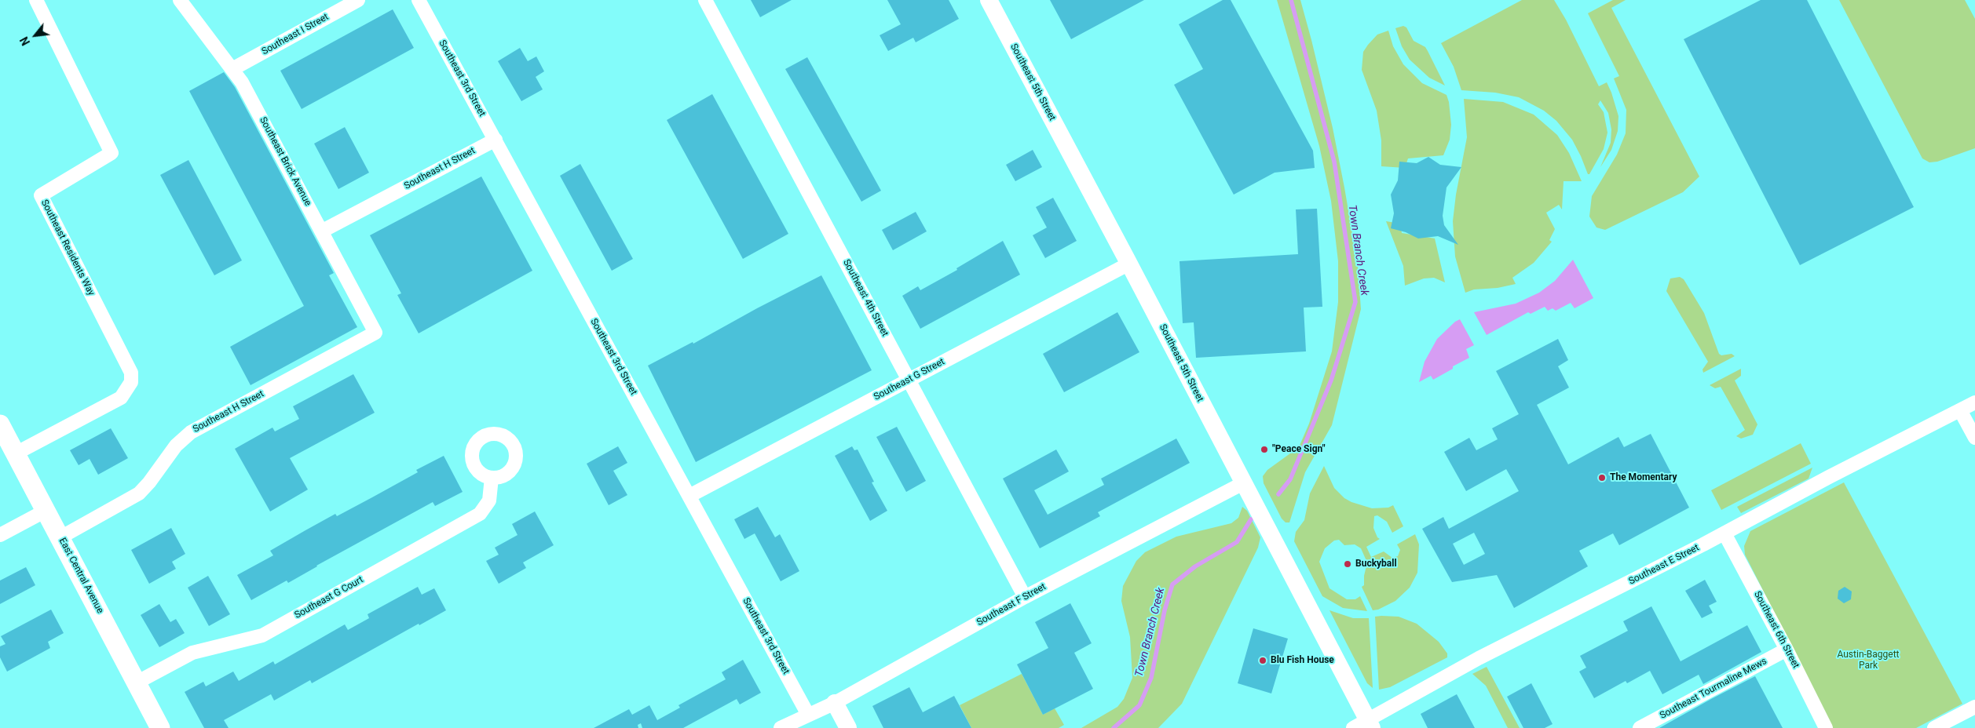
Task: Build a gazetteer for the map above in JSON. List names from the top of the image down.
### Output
{
  "streets": {
    "main road": ["East Central Avenue"],
    "street": [
      "Southeast I Street",
      "Southeast 3rd Street",
      "Southeast 5th Street",
      "Southeast Brick Avenue",
      "Southeast H Street",
      "Southeast Residents Way",
      "Southeast 4th Street",
      "Southeast G Street",
      "Southeast E Street",
      "Southeast G Court",
      "Southeast F Street",
      "Southeast 6th Street",
      "Southeast Tourmaline Mews"
    ]
  },
  "crossings": [
    ["Southeast I Street", "Southeast Brick Avenue"],
    ["Southeast 3rd Street", "Southeast H Street"],
    ["Southeast 3rd Street", "Southeast G Street"],
    ["Southeast 3rd Street", "Southeast F Street"],
    ["Southeast 5th Street", "Southeast G Street"],
    ["Southeast 5th Street", "Southeast E Street"],
    ["Southeast 5th Street", "Southeast F Street"],
    ["Southeast Brick Avenue", "Southeast H Street"],
    ["Southeast H Street", "East Central Avenue"],
    ["Southeast Residents Way", "East Central Avenue"],
    ["Southeast 4th Street", "Southeast G Street"],
    ["Southeast 4th Street", "Southeast F Street"],
    ["Southeast E Street", "Southeast 6th Street"],
    ["East Central Avenue", "Southeast G Court"],
    ["Southeast 6th Street", "Southeast Tourmaline Mews"]
  ],
  "water": ["Town Branch Creek"],
  "parks": ["Austin-Baggett Park"],
  "places": [
    "\"Peace Sign\"",
    "The Momentary",
    "Buckyball",
    "Blu Fish House"
  ],
  "north": "bottom left"
}
